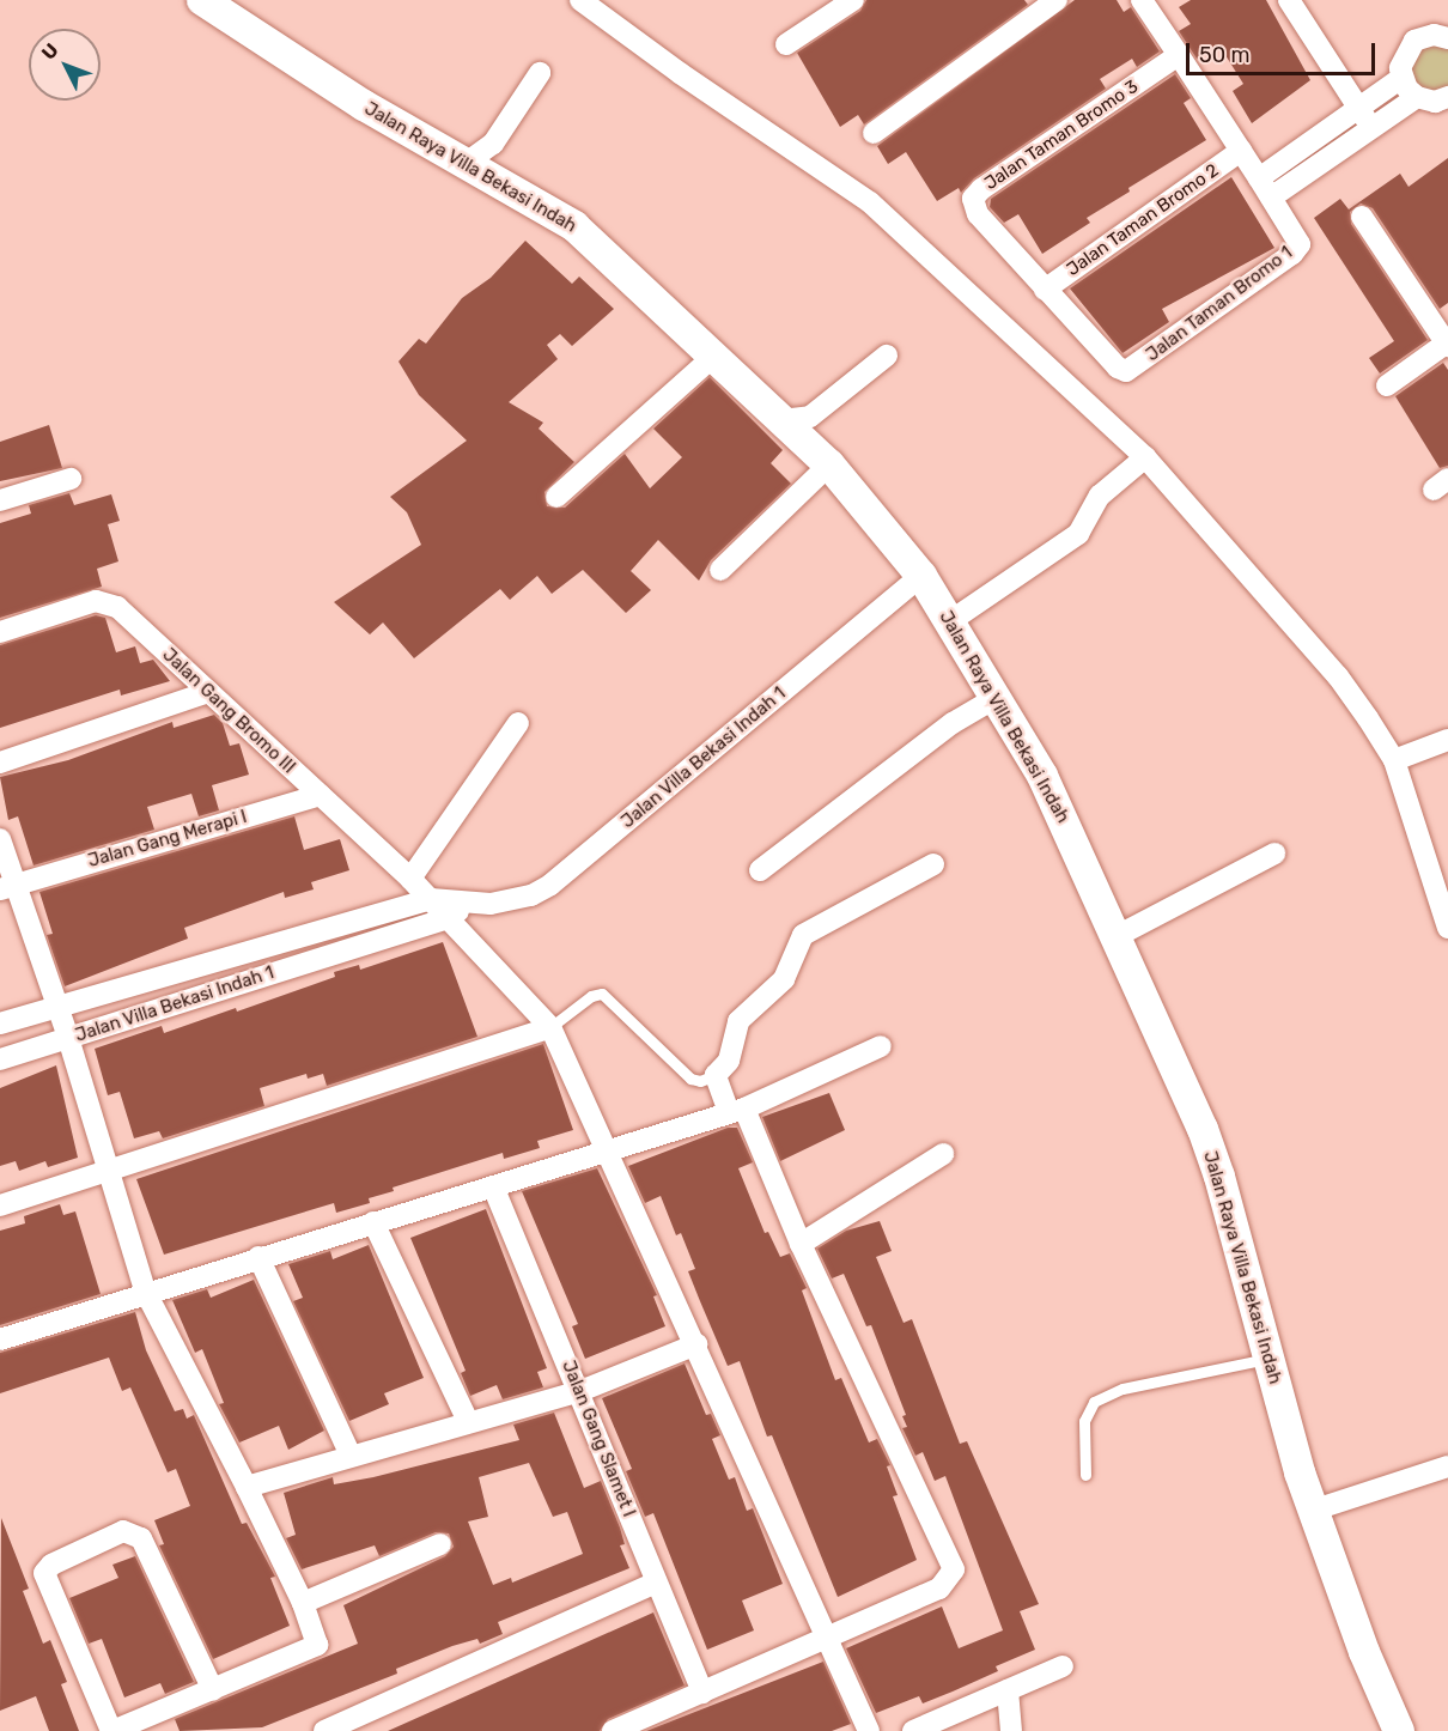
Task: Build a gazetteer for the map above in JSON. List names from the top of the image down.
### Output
{
  "streets": {
    "main road": ["Jalan Raya Villa Bekasi Indah"],
    "street": [
      "Jalan Taman Bromo 3",
      "Jalan Taman Bromo 2",
      "Jalan Taman Bromo 1",
      "Jalan Gang Bromo III",
      "Jalan Villa Bekasi Indah 1",
      "Jalan Gang Merapi I",
      "Jalan Gang Slamet I"
    ]
  },
  "crossings": [
    ["Jalan Taman Bromo 3", "Jalan Taman Bromo 2"],
    ["Jalan Taman Bromo 3", "Jalan Taman Bromo 1"],
    ["Jalan Raya Villa Bekasi Indah", "Jalan Villa Bekasi Indah 1"],
    ["Jalan Taman Bromo 2", "Jalan Taman Bromo 1"],
    ["Jalan Gang Bromo III", "Jalan Villa Bekasi Indah 1"],
    ["Jalan Gang Bromo III", "Jalan Gang Merapi I"]
  ],
  "scale_bar": "50 m",
  "north": "top left"
}
